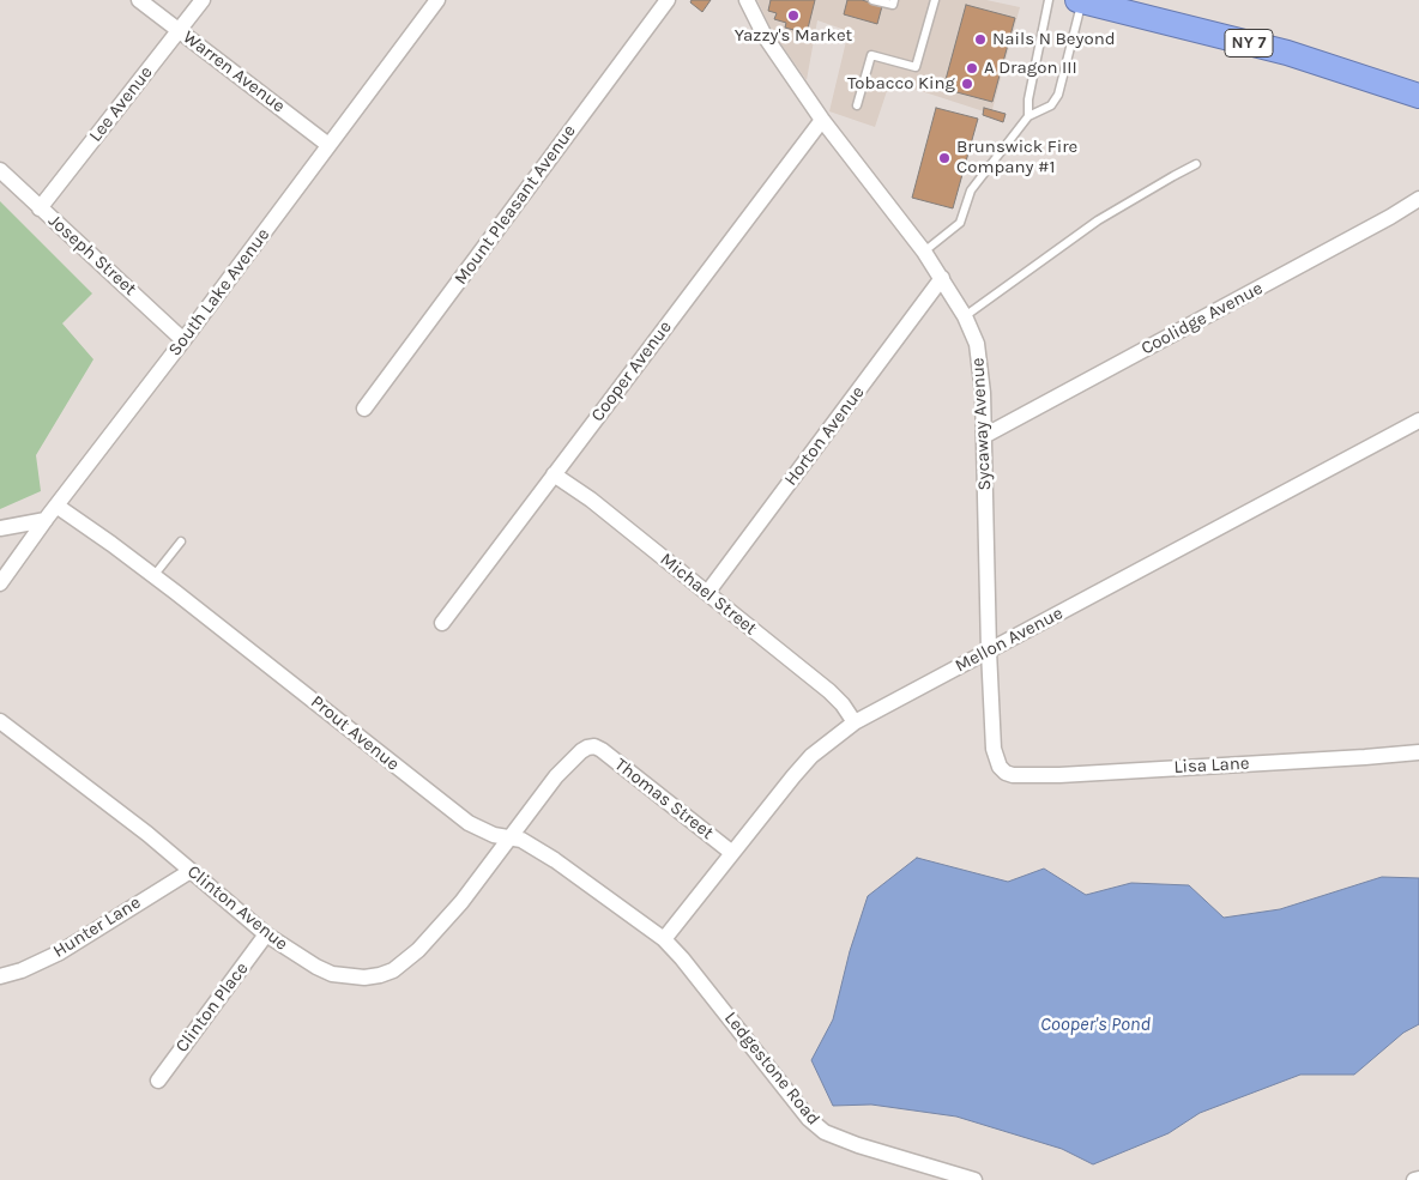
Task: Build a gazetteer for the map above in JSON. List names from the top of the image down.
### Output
{
  "streets": {
    "highway": ["NY 7"],
    "street": [
      "Warren Avenue",
      "Lee Avenue",
      "Mount Pleasant Avenue",
      "Joseph Street",
      "South Lake Avenue",
      "Coolidge Avenue",
      "Cooper Avenue",
      "Sycaway Avenue",
      "Horton Avenue",
      "Michael Street",
      "Mellon Avenue",
      "Prout Avenue",
      "Lisa Lane",
      "Thomas Street",
      "Clinton Avenue",
      "Hunter Lane",
      "Clinton Place",
      "Ledgestone Road"
    ]
  },
  "crossings": [
    ["Warren Avenue", "Lee Avenue"],
    ["Warren Avenue", "South Lake Avenue"],
    ["Lee Avenue", "Joseph Street"],
    ["Joseph Street", "South Lake Avenue"],
    ["South Lake Avenue", "Prout Avenue"],
    ["Coolidge Avenue", "Sycaway Avenue"],
    ["Cooper Avenue", "Sycaway Avenue"],
    ["Cooper Avenue", "Michael Street"],
    ["Sycaway Avenue", "Horton Avenue"],
    ["Sycaway Avenue", "Mellon Avenue"],
    ["Sycaway Avenue", "Lisa Lane"],
    ["Horton Avenue", "Michael Street"],
    ["Michael Street", "Mellon Avenue"],
    ["Mellon Avenue", "Prout Avenue"],
    ["Mellon Avenue", "Thomas Street"],
    ["Mellon Avenue", "Ledgestone Road"],
    ["Prout Avenue", "Clinton Avenue"],
    ["Prout Avenue", "Ledgestone Road"],
    ["Thomas Street", "Clinton Avenue"],
    ["Clinton Avenue", "Hunter Lane"],
    ["Clinton Avenue", "Clinton Place"]
  ],
  "water": ["Cooper's Pond"],
  "places": [
    "Yazzy's Market",
    "Nails N Beyond",
    "A Dragon III",
    "Tobacco King",
    "Brunswick Fire Company #1"
  ]
}
